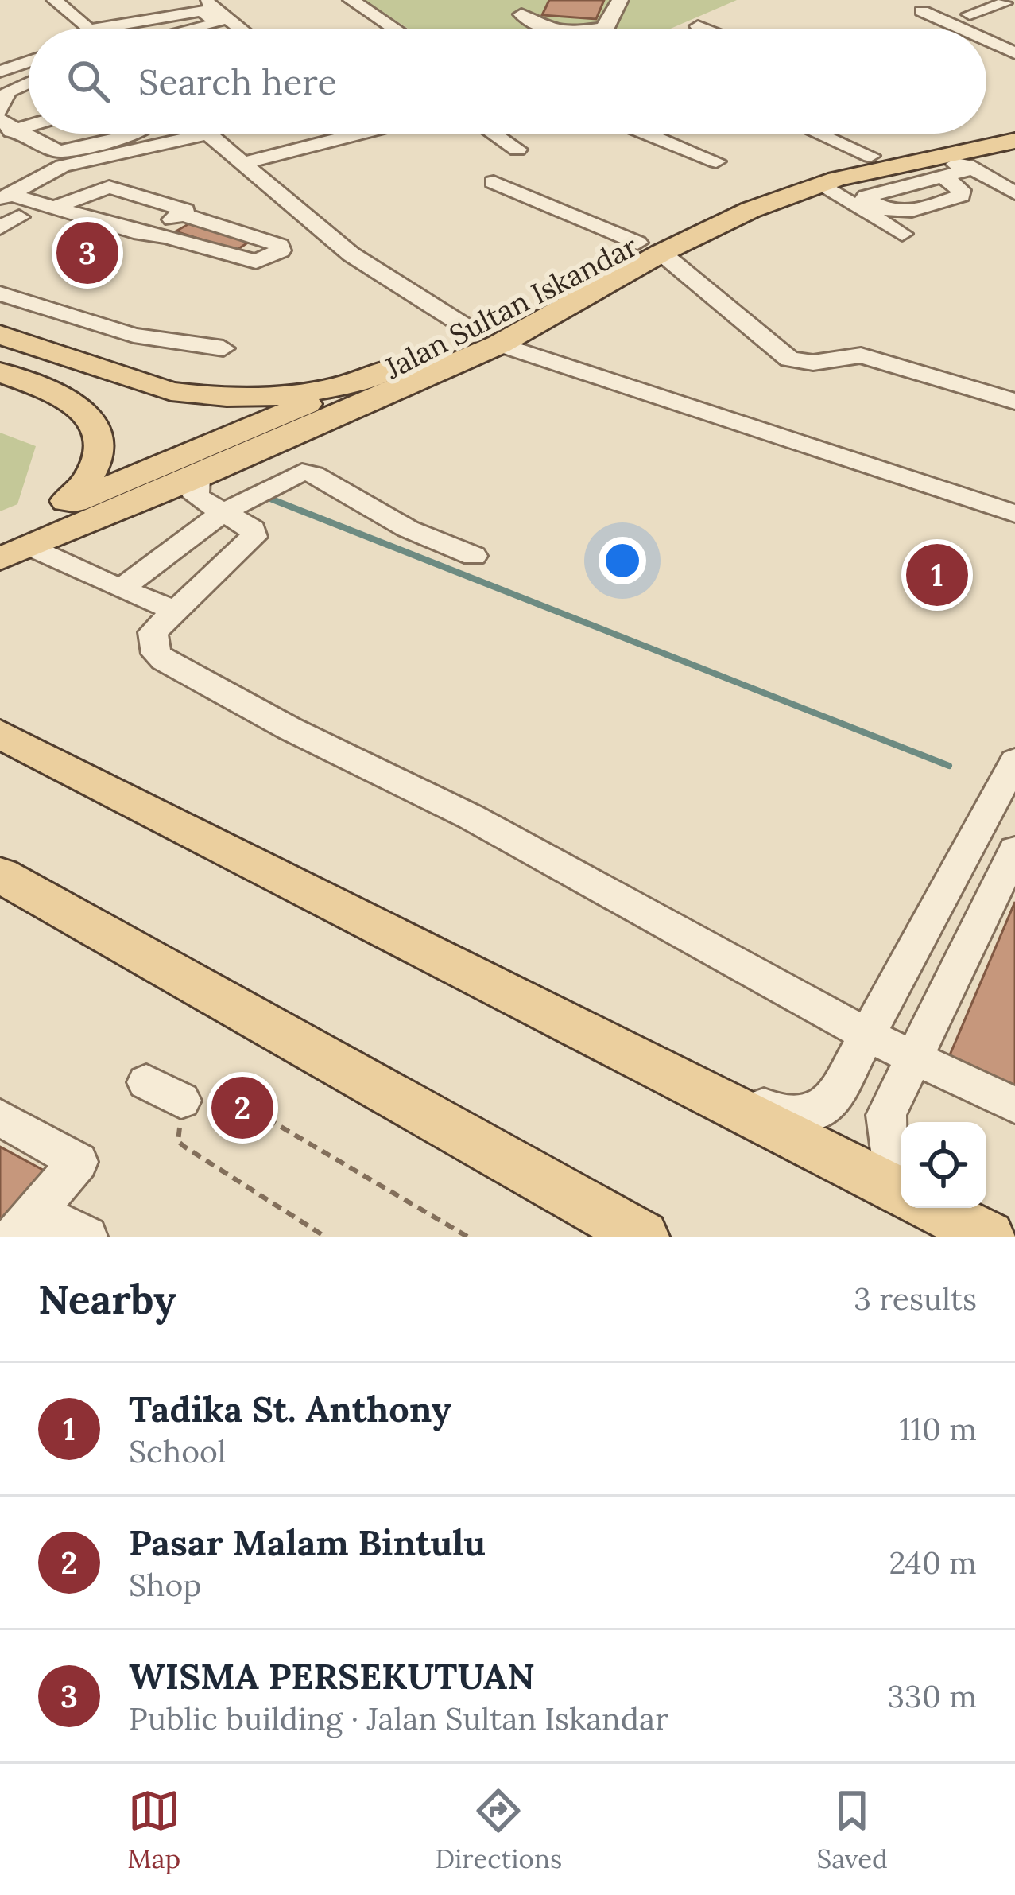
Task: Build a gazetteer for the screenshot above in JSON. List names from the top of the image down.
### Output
{
  "streets": {
    "main road": ["Jalan Sultan Iskandar"]
  },
  "page": {
    "search": "Search here",
    "pins": ["3", "1", "2"],
    "heading": ["Nearby", "3 results"],
    "list": [
      {
        "mark": "1",
        "name": "Tadika St. Anthony",
        "note": "School",
        "value": "110 m"
      },
      {
        "mark": "2",
        "name": "Pasar Malam Bintulu",
        "note": "Shop",
        "value": "240 m"
      },
      {
        "mark": "3",
        "name": "WISMA PERSEKUTUAN",
        "note": "Public building · Jalan Sultan Iskandar",
        "value": "330 m"
      }
    ],
    "nav": ["Map", "Directions", "Saved"]
  }
}
